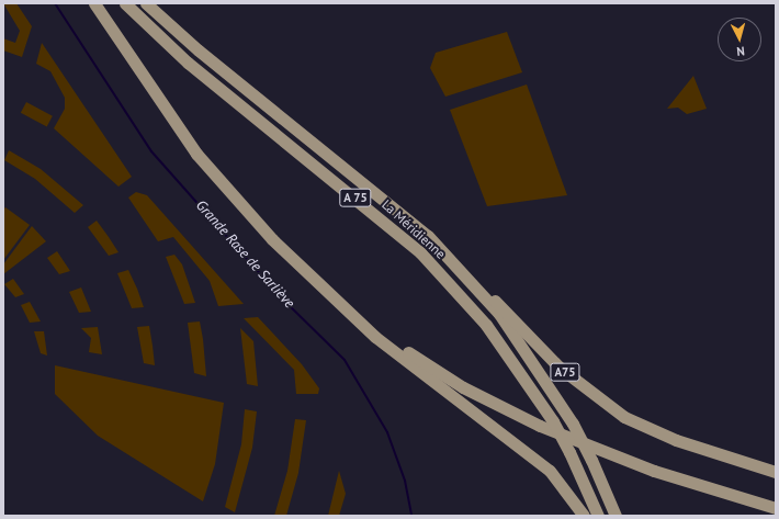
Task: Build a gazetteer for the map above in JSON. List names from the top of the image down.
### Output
{
  "streets": {
    "highway": ["A 75", "La Méridienne", "A75"]
  },
  "crossings": [
    ["La Méridienne", "A75"]
  ],
  "water": ["Grande Rase de Sarliève"],
  "north": "bottom"
}
